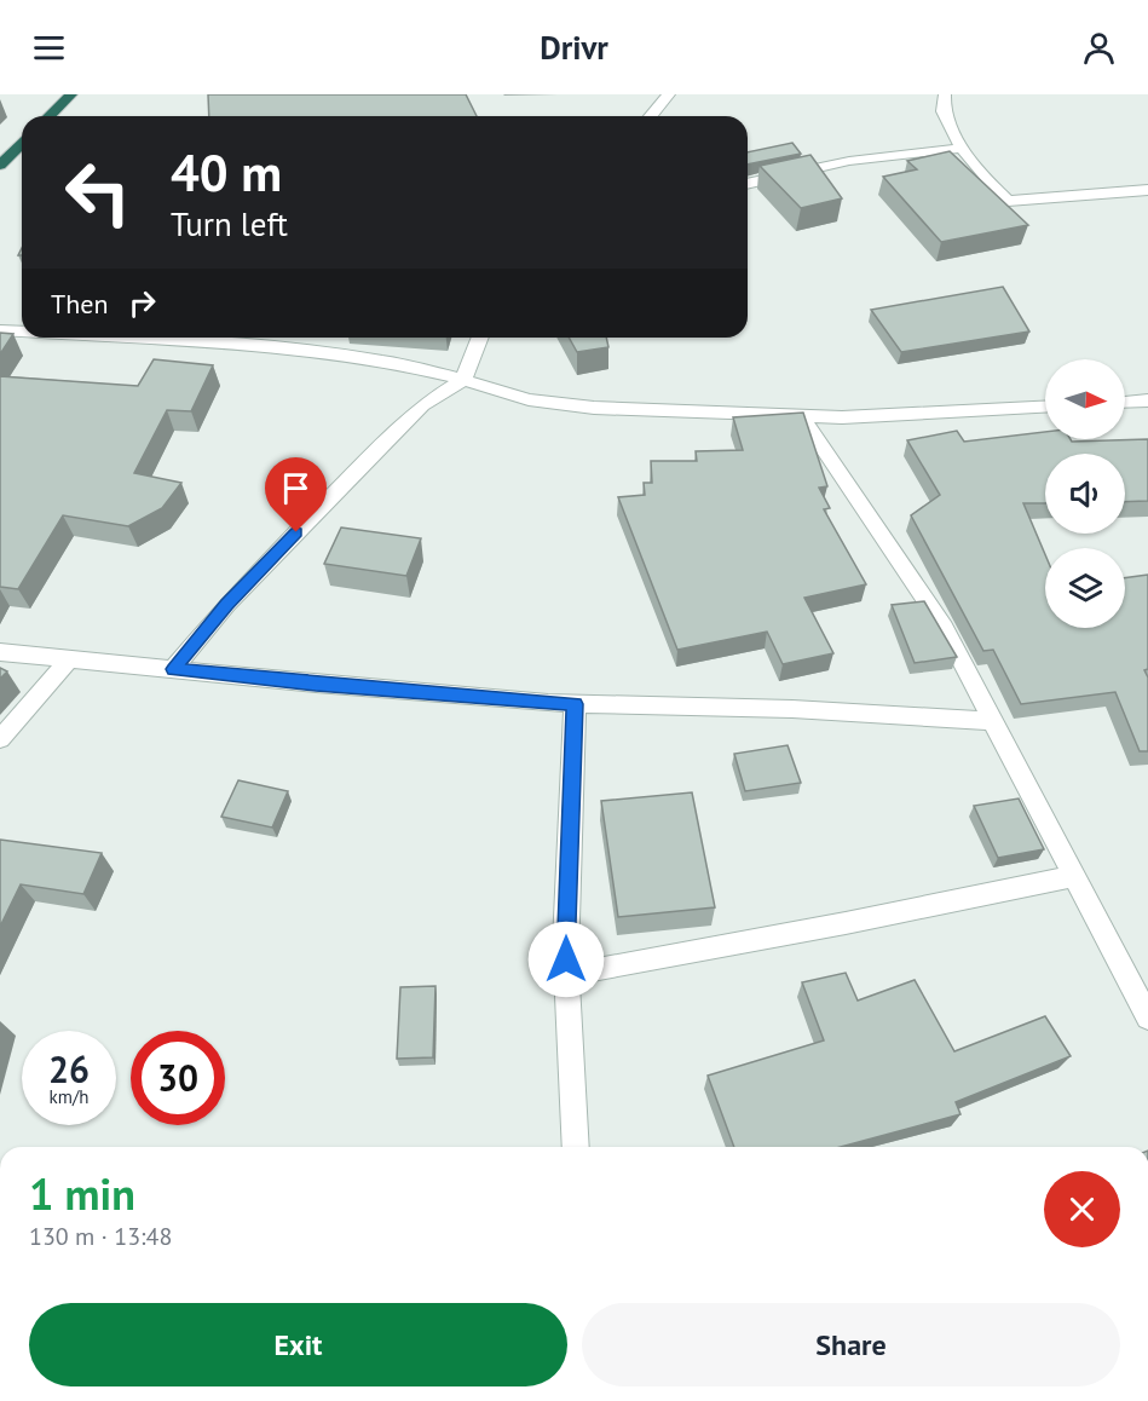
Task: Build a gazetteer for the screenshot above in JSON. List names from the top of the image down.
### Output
{
  "north": "right",
  "page": {
    "header": "Drivr",
    "turn": ["40 m", "Turn left"],
    "then": "Then",
    "speed": "26 km/h",
    "limit": "30",
    "heading": ["1 min", "130 m · 13:48"],
    "buttons": ["Exit", "Share"]
  }
}
